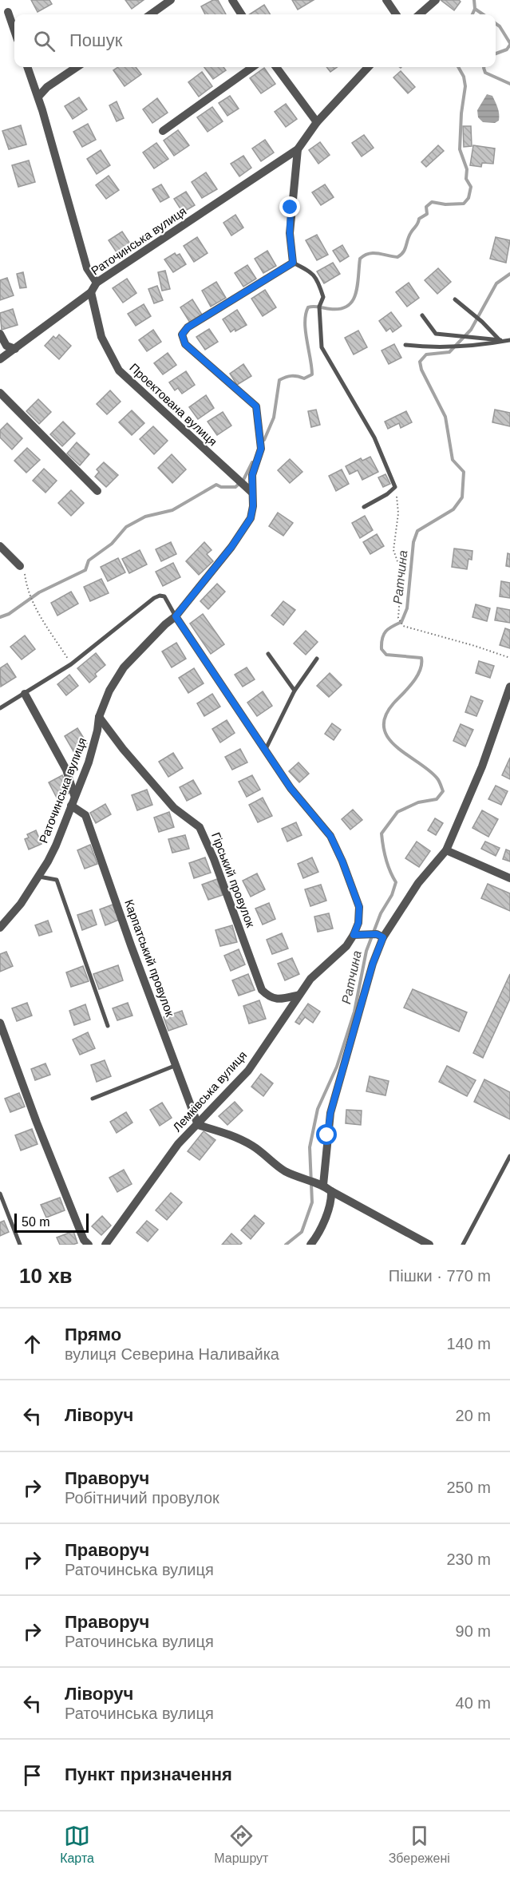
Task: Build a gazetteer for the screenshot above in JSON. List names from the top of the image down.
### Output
{
  "streets": {
    "street": [
      "Раточинська вулиця",
      "Проектована вулиця",
      "Гірський провулок",
      "Карпатський провулок",
      "Лемківська вулиця"
    ]
  },
  "crossings": [
    ["Раточинська вулиця", "Проектована вулиця"],
    ["Раточинська вулиця", "Гірський провулок"],
    ["Раточинська вулиця", "Карпатський провулок"],
    ["Гірський провулок", "Лемківська вулиця"],
    ["Карпатський провулок", "Лемківська вулиця"]
  ],
  "water": ["Ратчина"],
  "scale_bar": "50 m",
  "page": {
    "search": "Пошук",
    "scale": "50 m",
    "heading": ["10 хв", "Пішки · 770 m"],
    "list": [
      ["Прямо", "вулиця Северина Наливайка", "140 m"],
      ["Ліворуч", "20 m"],
      ["Праворуч", "Робітничий провулок", "250 m"],
      ["Праворуч", "Раточинська вулиця", "230 m"],
      ["Праворуч", "Раточинська вулиця", "90 m"],
      ["Ліворуч", "Раточинська вулиця", "40 m"],
      "Пункт призначення"
    ],
    "nav": ["Карта", "Маршрут", "Збережені"]
  }
}
